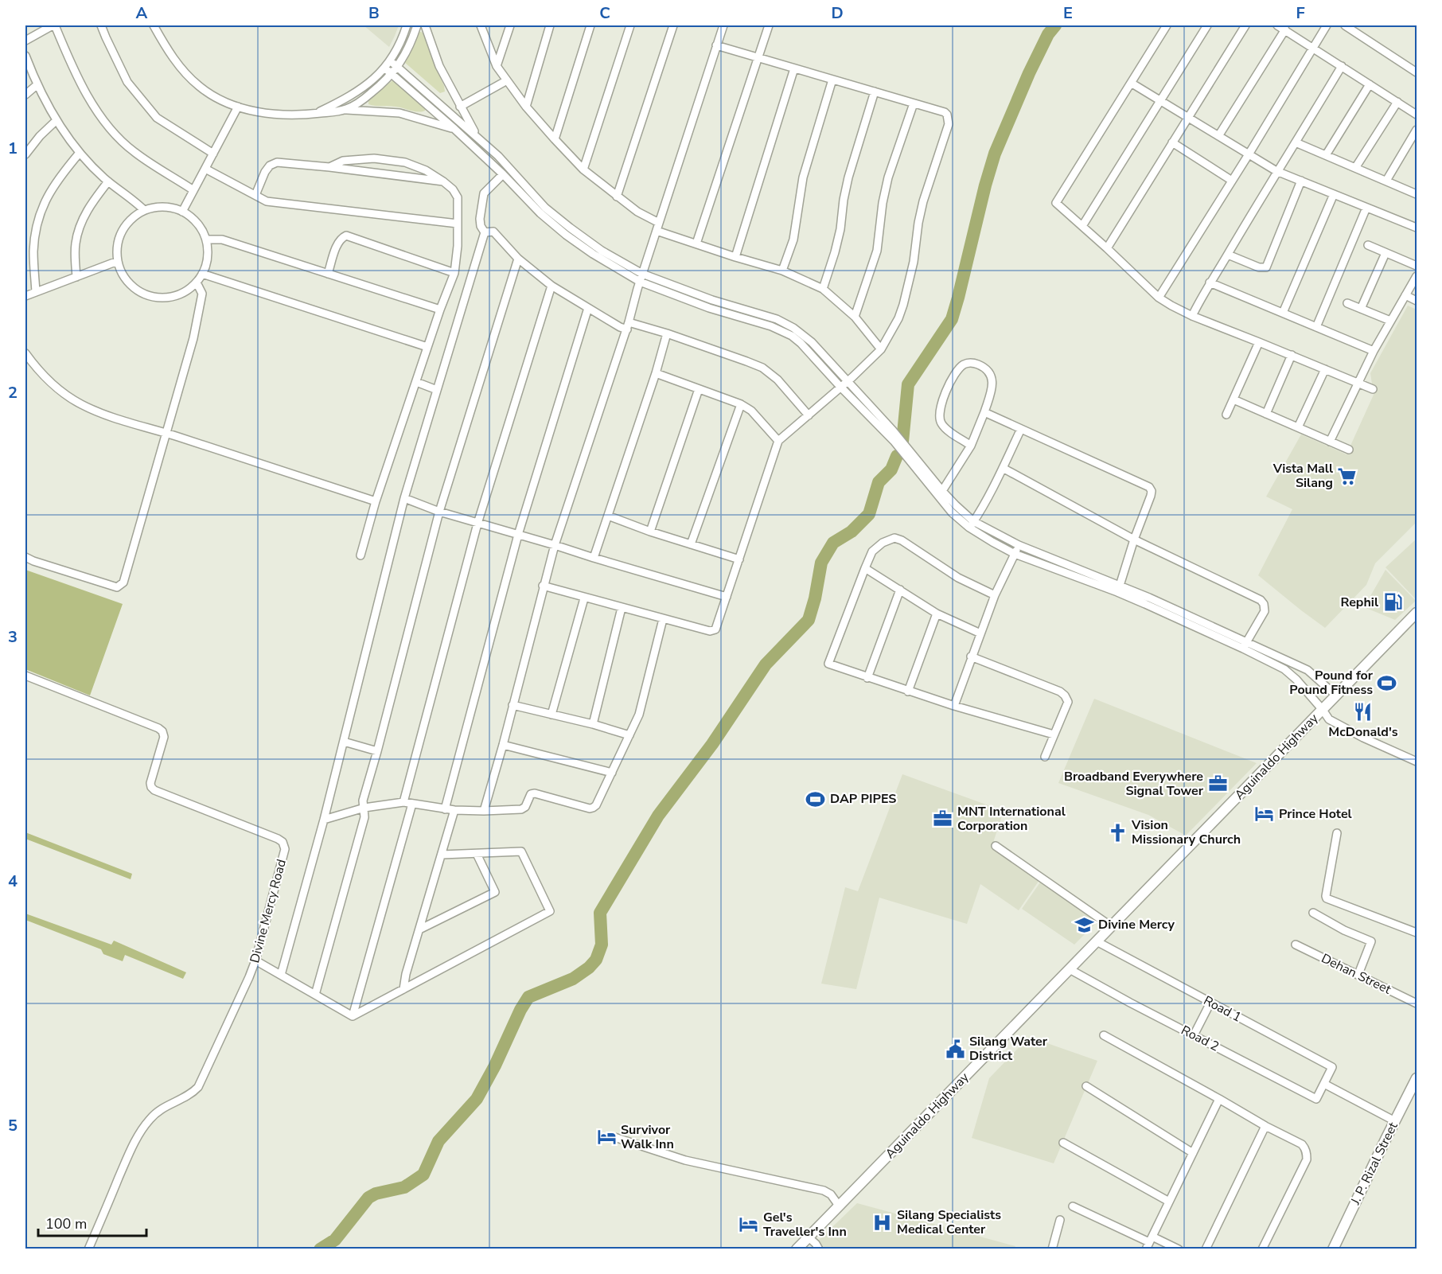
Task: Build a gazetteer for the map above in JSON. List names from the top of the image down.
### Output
{
  "streets": {
    "main road": ["Aguinaldo Highway", "J. P. Rizal Street"],
    "street": [
      "Divine Mercy Road",
      "Dehan Street",
      "Road 1",
      "Road 2"
    ]
  },
  "crossings": [
    ["Aguinaldo Highway", "Road 1"],
    ["Aguinaldo Highway", "Road 2"],
    ["Road 1", "Road 2"]
  ],
  "places": {
    "supermarket": ["Vista Mall Silang"],
    "fuel station": ["Rephil"],
    "sports": ["Pound for Pound Fitness", "DAP PIPES"],
    "restaurant": ["McDonald's"],
    "office": ["Broadband Everywhere Signal Tower", "MNT International Corporation"],
    "hotel": ["Prince Hotel", "Survivor Walk Inn", "Gel's Traveller's Inn"],
    "church": ["Vision Missionary Church"],
    "school or university": ["Divine Mercy"],
    "public building": ["Silang Water District"],
    "hospital": ["Silang Specialists Medical Center"]
  },
  "scale_bar": "100 m",
  "grid": {
    "columns": [
      "A",
      "B",
      "C",
      "D",
      "E",
      "F"
    ],
    "rows": [
      "1",
      "2",
      "3",
      "4",
      "5"
    ]
  }
}
